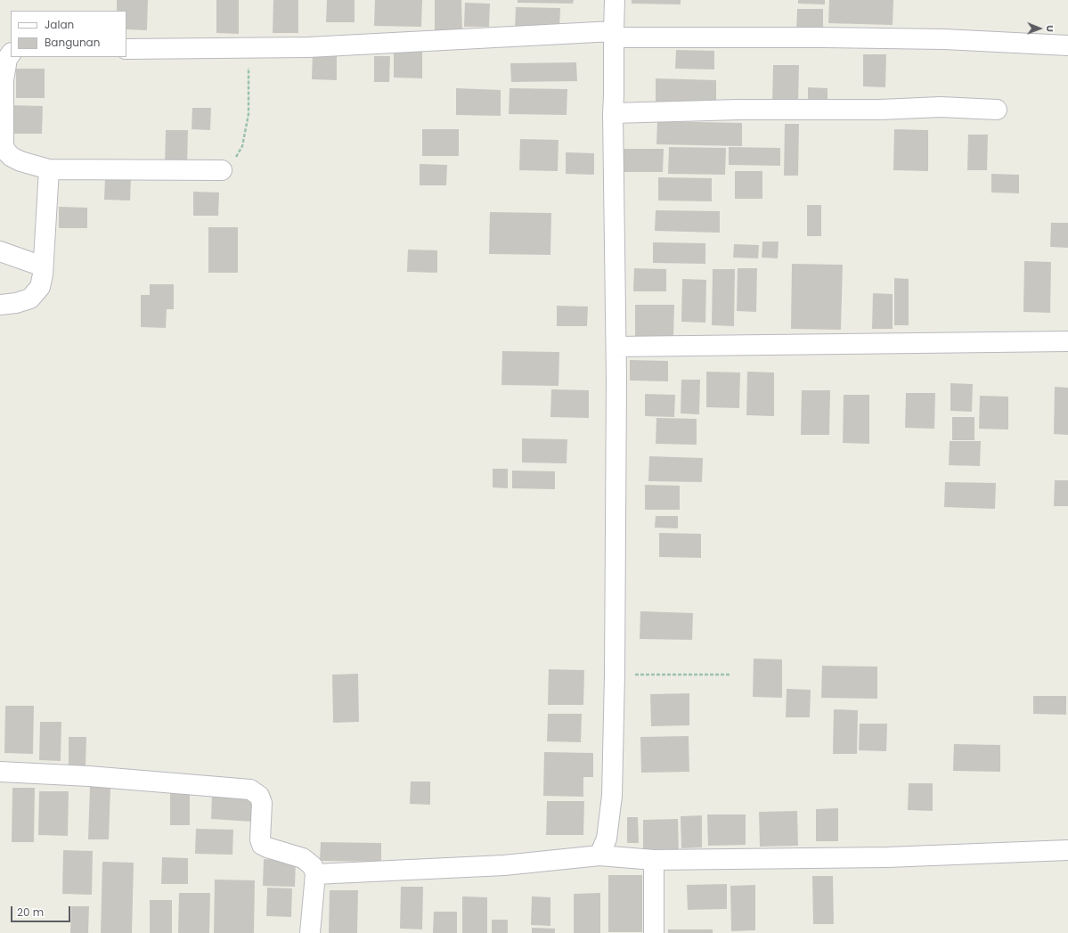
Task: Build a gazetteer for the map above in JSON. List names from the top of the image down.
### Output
{
  "legend": ["Jalan", "Bangunan"],
  "scale_bar": "20 m",
  "north": "right"
}
